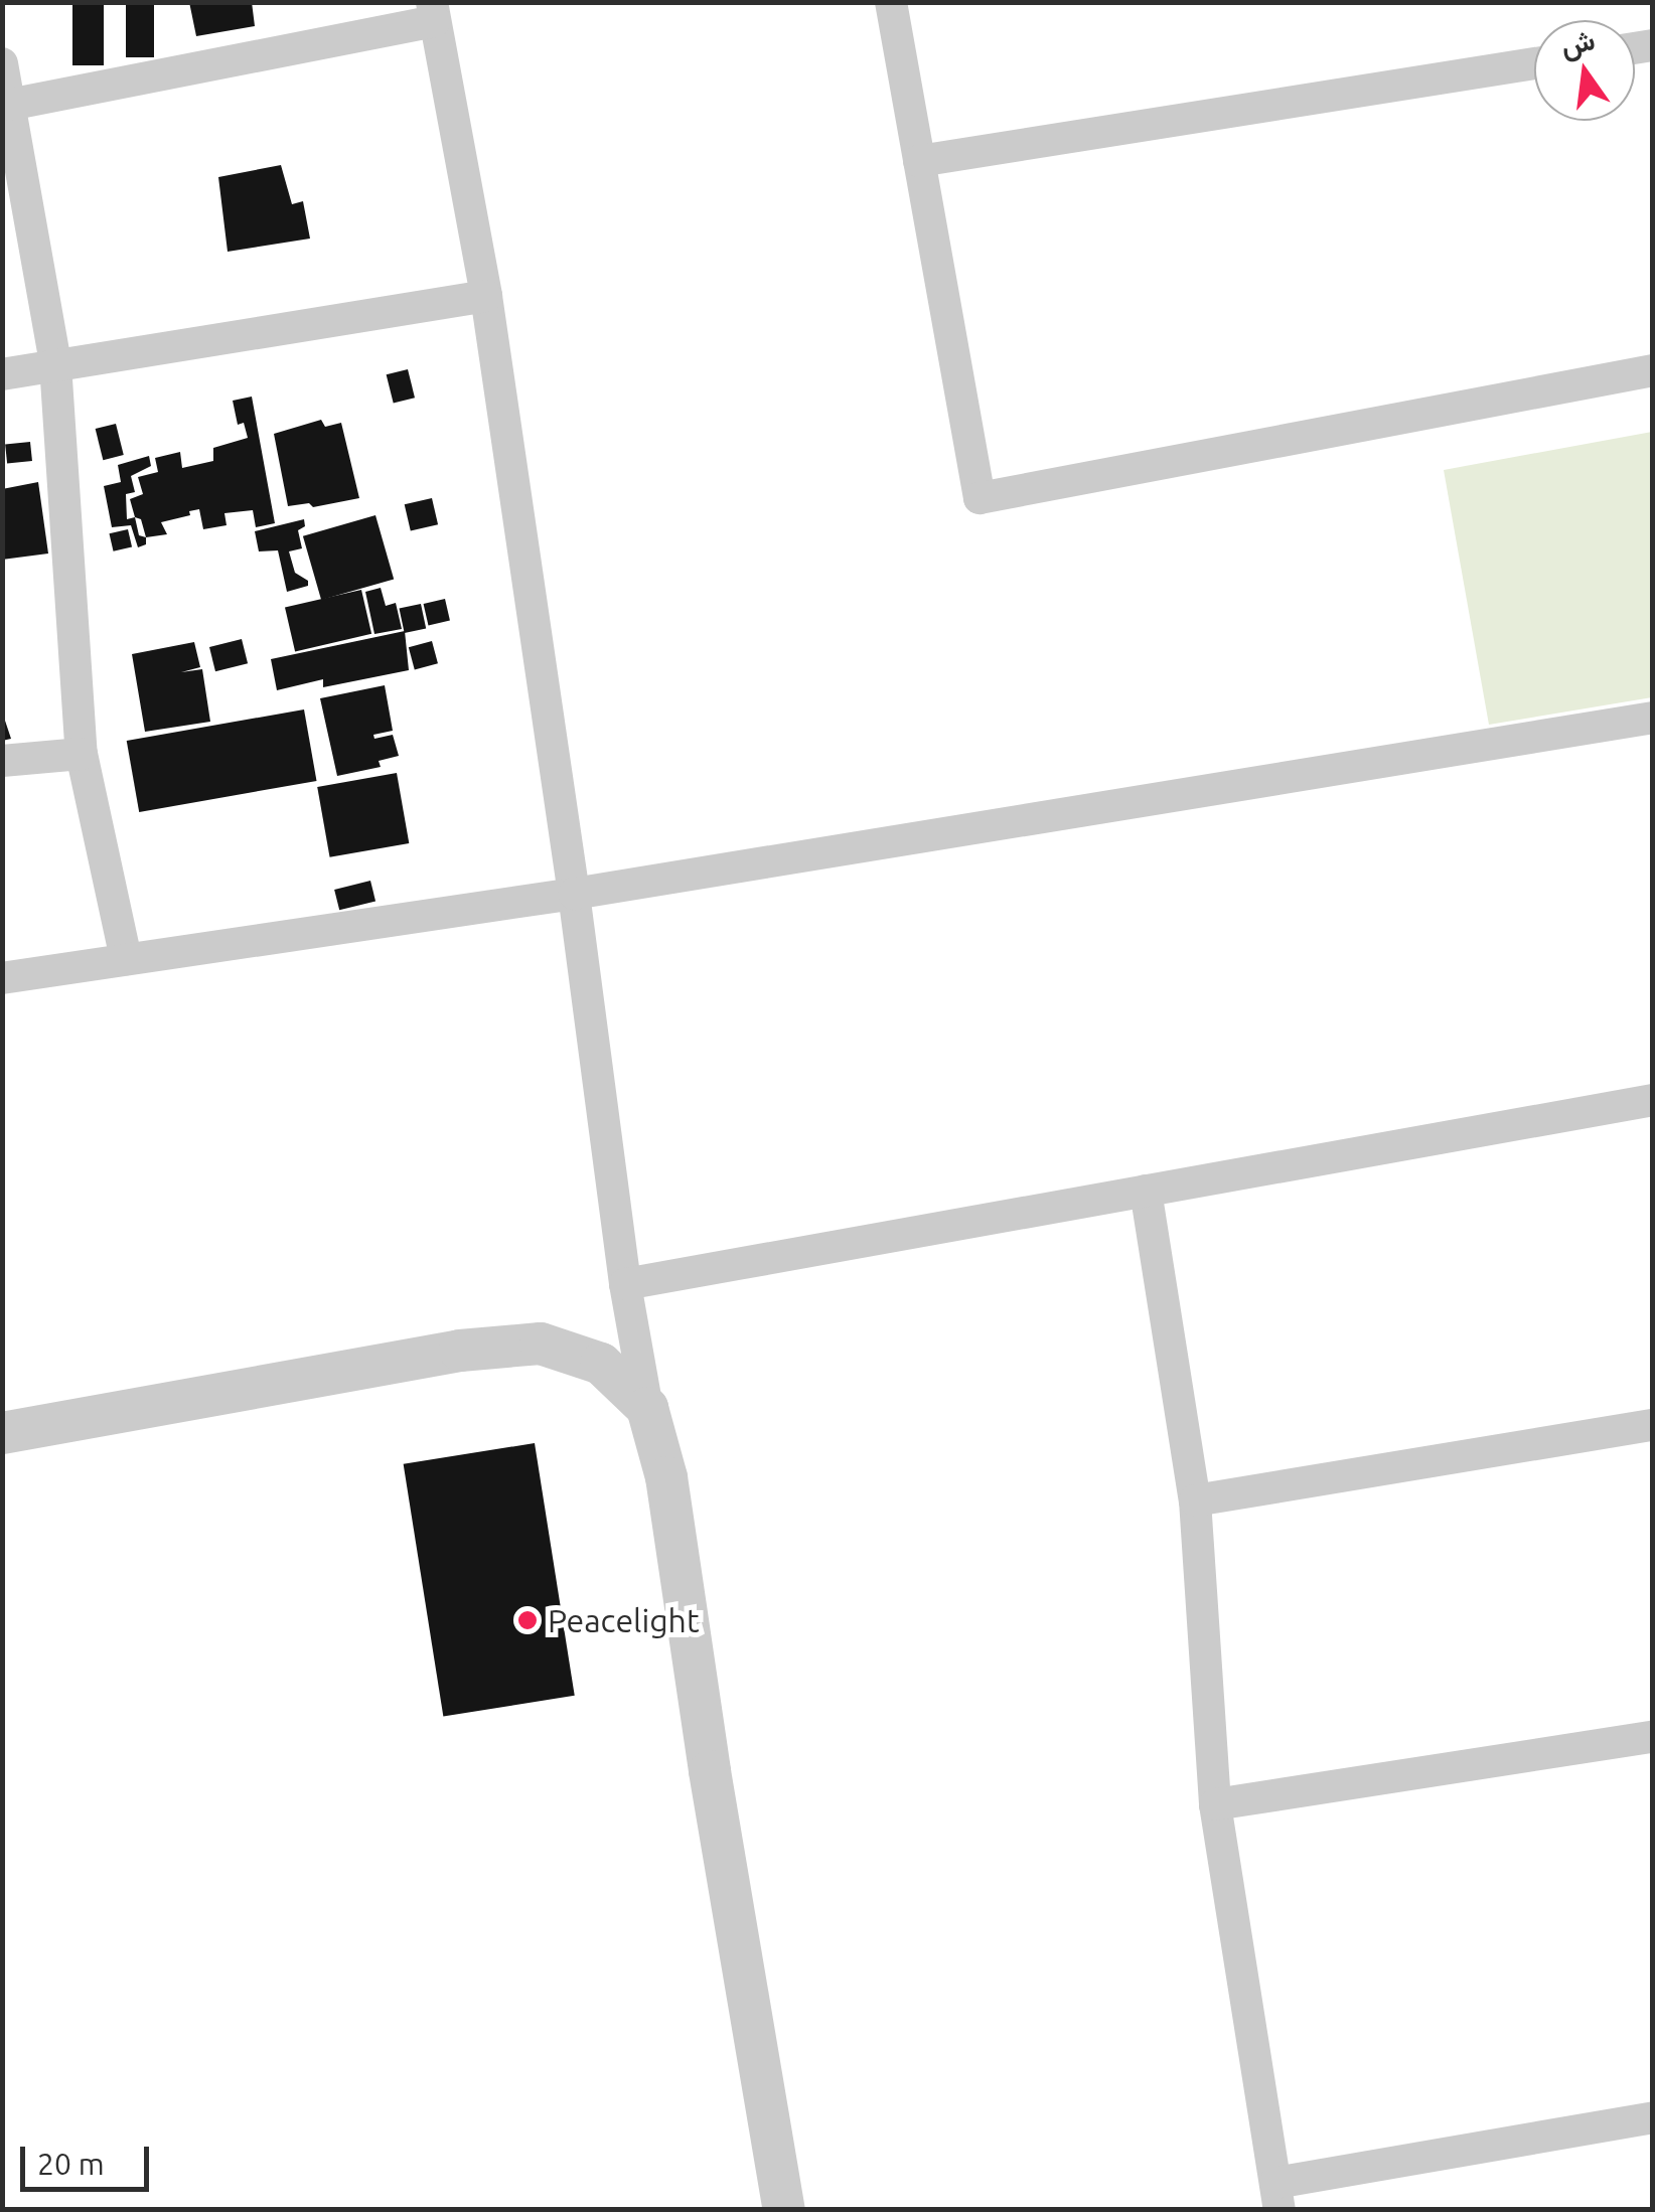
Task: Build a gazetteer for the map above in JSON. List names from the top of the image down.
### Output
{
  "places": ["Peacelight"],
  "scale_bar": "20 m",
  "north": "top"
}
